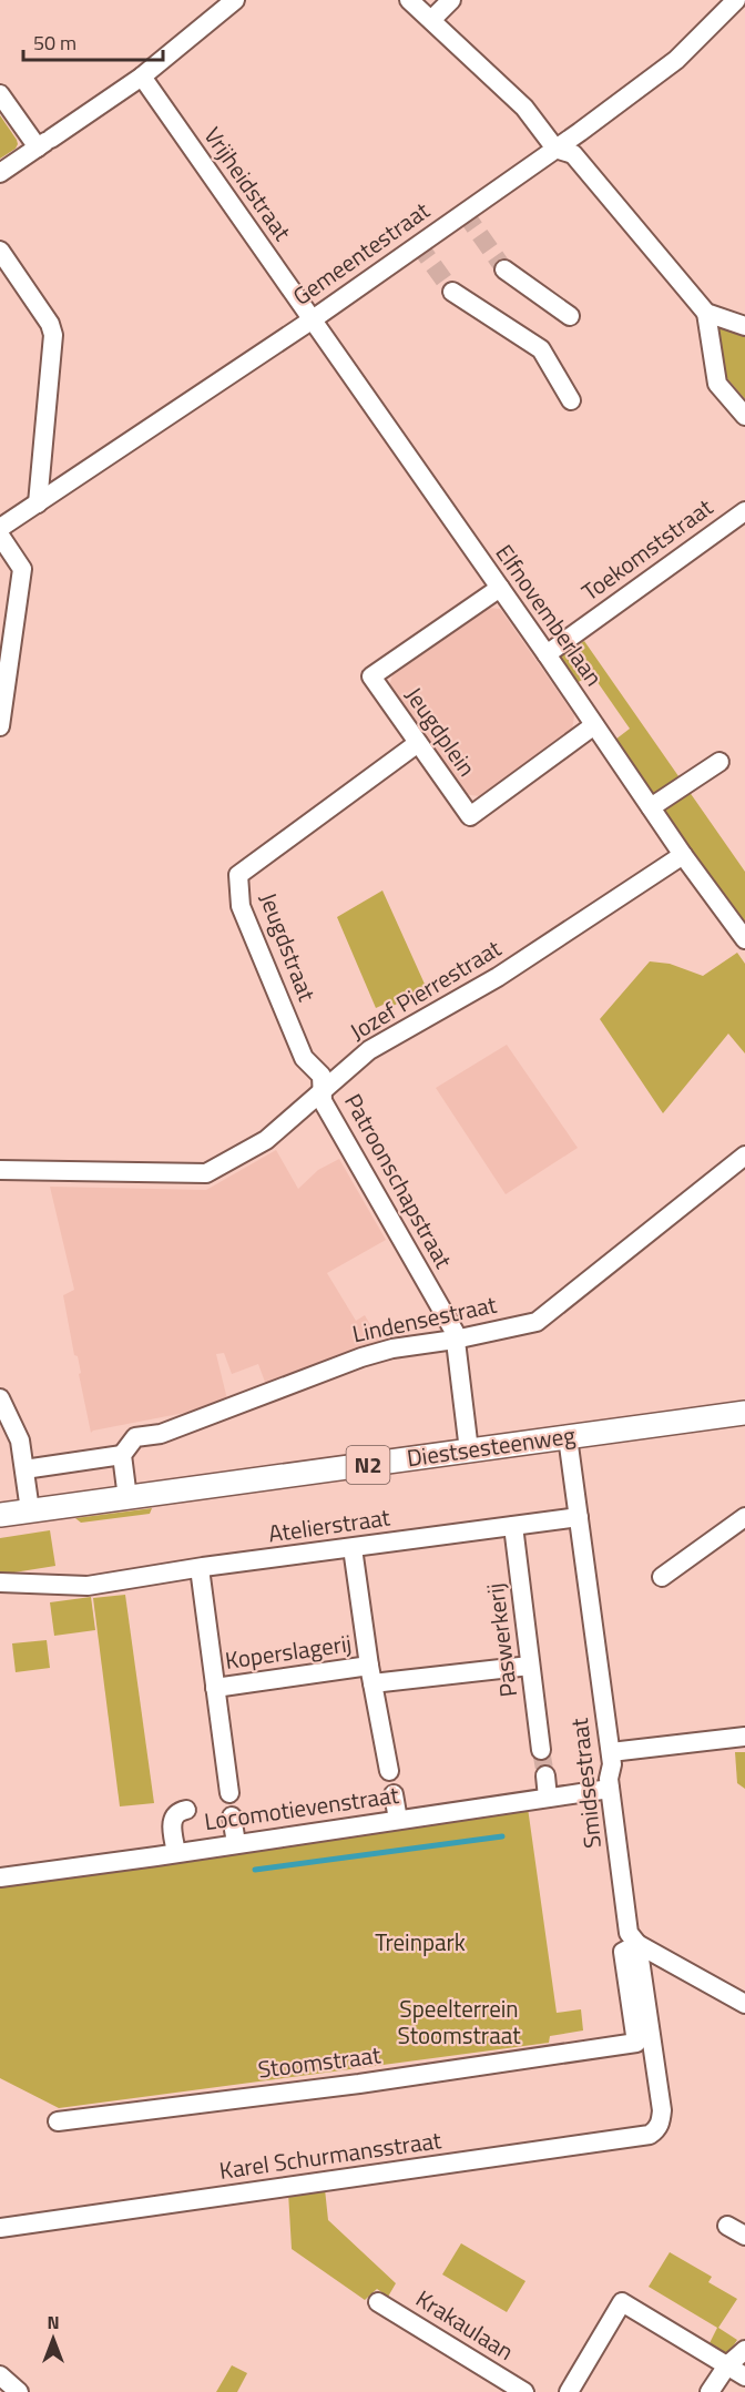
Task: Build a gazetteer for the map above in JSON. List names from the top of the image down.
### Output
{
  "streets": {
    "main road": ["Diestsesteenweg", "N2"],
    "street": [
      "Vrijheidstraat",
      "Gemeentestraat",
      "Toekomststraat",
      "Elfnovemberlaan",
      "Jeugdplein",
      "Jeugdstraat",
      "Jozef Pierrestraat",
      "Patroonschapstraat",
      "Lindensestraat",
      "Atelierstraat",
      "Paswerkerij",
      "Koperslagerij",
      "Smidsestraat",
      "Locomotievenstraat",
      "Stoomstraat",
      "Karel Schurmansstraat",
      "Krakaulaan"
    ]
  },
  "crossings": [
    ["Vrijheidstraat", "Gemeentestraat"],
    ["Vrijheidstraat", "Elfnovemberlaan"],
    ["Gemeentestraat", "Elfnovemberlaan"],
    ["Toekomststraat", "Elfnovemberlaan"],
    ["Elfnovemberlaan", "Jeugdplein"],
    ["Elfnovemberlaan", "Jozef Pierrestraat"],
    ["Jeugdplein", "Jeugdstraat"],
    ["Jeugdstraat", "Jozef Pierrestraat"],
    ["Jeugdstraat", "Patroonschapstraat"],
    ["Jozef Pierrestraat", "Patroonschapstraat"],
    ["Patroonschapstraat", "Lindensestraat"],
    ["Patroonschapstraat", "Diestsesteenweg"],
    ["Diestsesteenweg", "Smidsestraat"],
    ["Atelierstraat", "Paswerkerij"],
    ["Atelierstraat", "Koperslagerij"],
    ["Atelierstraat", "Smidsestraat"],
    ["Paswerkerij", "Koperslagerij"],
    ["Smidsestraat", "Locomotievenstraat"],
    ["Smidsestraat", "Stoomstraat"],
    ["Smidsestraat", "Karel Schurmansstraat"]
  ],
  "parks": ["Treinpark", "Speelterrein Stoomstraat"],
  "scale_bar": "50 m",
  "north": "top"
}
